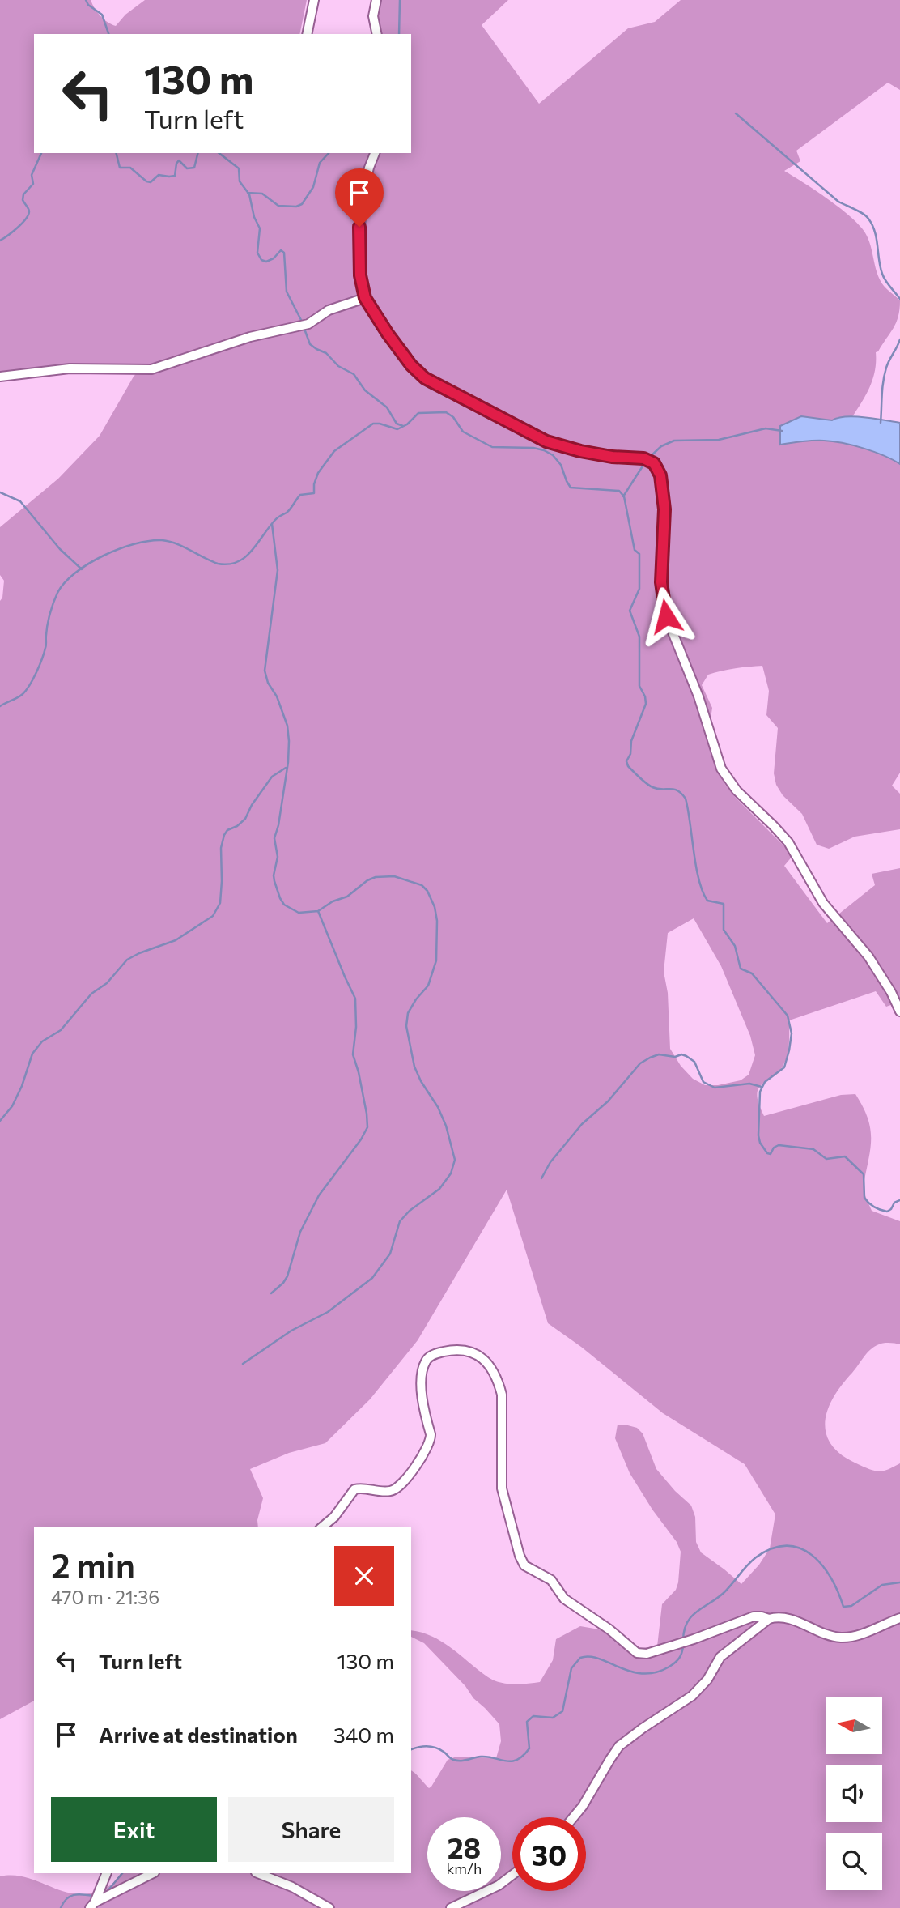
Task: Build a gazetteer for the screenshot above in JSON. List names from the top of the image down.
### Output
{
  "north": "left",
  "page": {
    "turn": ["130 m", "Turn left"],
    "heading": ["2 min", "470 m · 21:36"],
    "list": [
      {
        "name": "Turn left",
        "value": "130 m"
      },
      {
        "name": "Arrive at destination",
        "value": "340 m"
      }
    ],
    "buttons": ["Exit", "Share"],
    "speed": "28 km/h",
    "limit": "30"
  }
}
